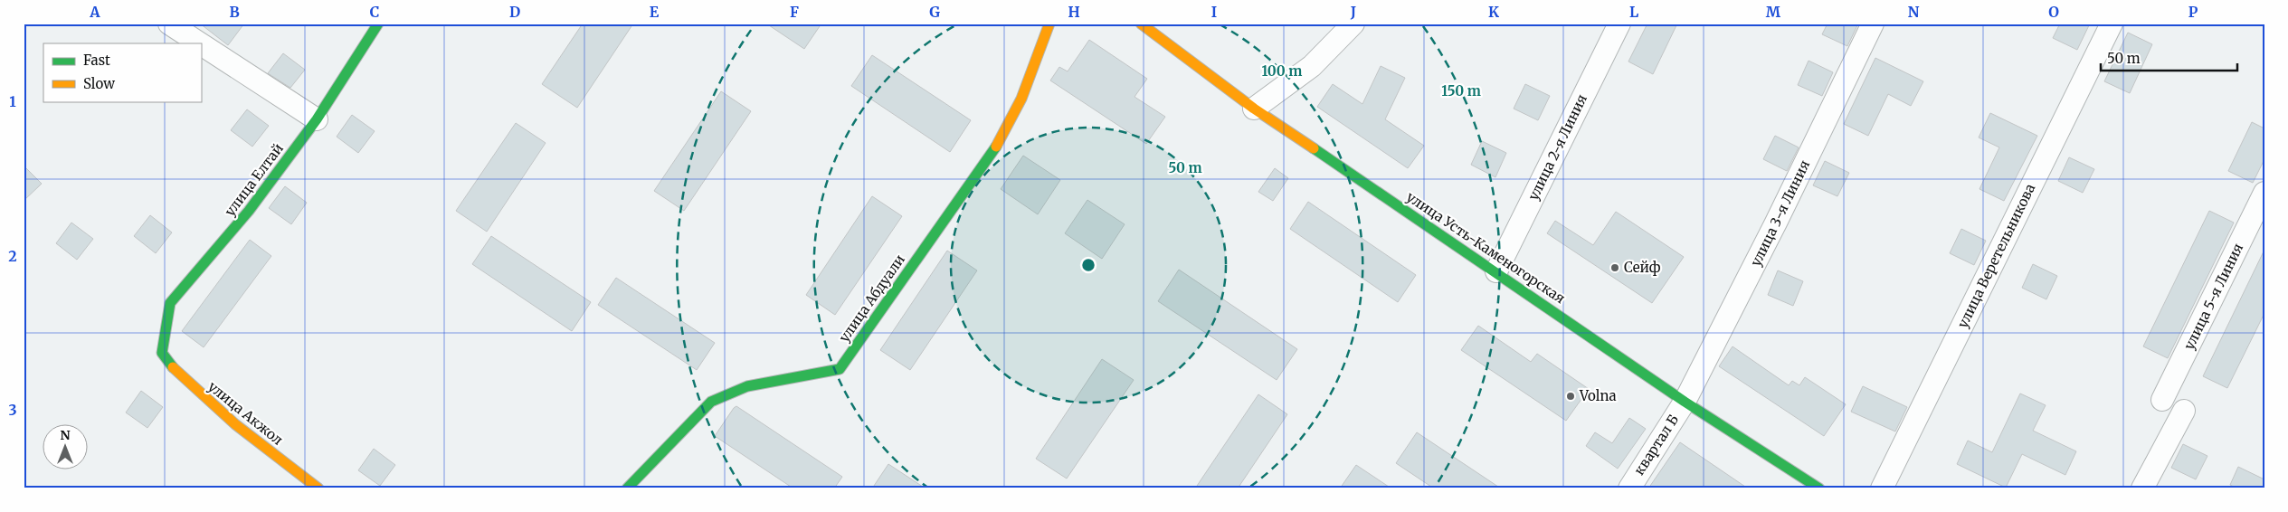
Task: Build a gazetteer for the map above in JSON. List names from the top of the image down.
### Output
{
  "streets": {
    "street": [
      "улица 2-я Линия",
      "улица Елтай",
      "улица 3-я Линия",
      "улица Усть-Каменогорская",
      "улица Веретельникова",
      "улица 5-я Линия",
      "улица Абдуали",
      "улица Акжол",
      "квартал Б"
    ]
  },
  "crossings": [
    ["улица 2-я Линия", "улица Усть-Каменогорская"],
    ["улица Елтай", "улица Акжол"],
    ["улица 3-я Линия", "улица Усть-Каменогорская"],
    ["улица 3-я Линия", "квартал Б"],
    ["улица Усть-Каменогорская", "квартал Б"]
  ],
  "places": ["Сейф", "Volna"],
  "legend": ["Fast", "Slow"],
  "scale_bar": "50 m",
  "north": "top",
  "grid": {
    "columns": [
      "A",
      "B",
      "C",
      "D",
      "E",
      "F",
      "G",
      "H",
      "I",
      "J",
      "K",
      "L",
      "M",
      "N",
      "O",
      "P"
    ],
    "rows": ["1", "2", "3"]
  },
  "rings": ["100 m", "150 m", "50 m"]
}
